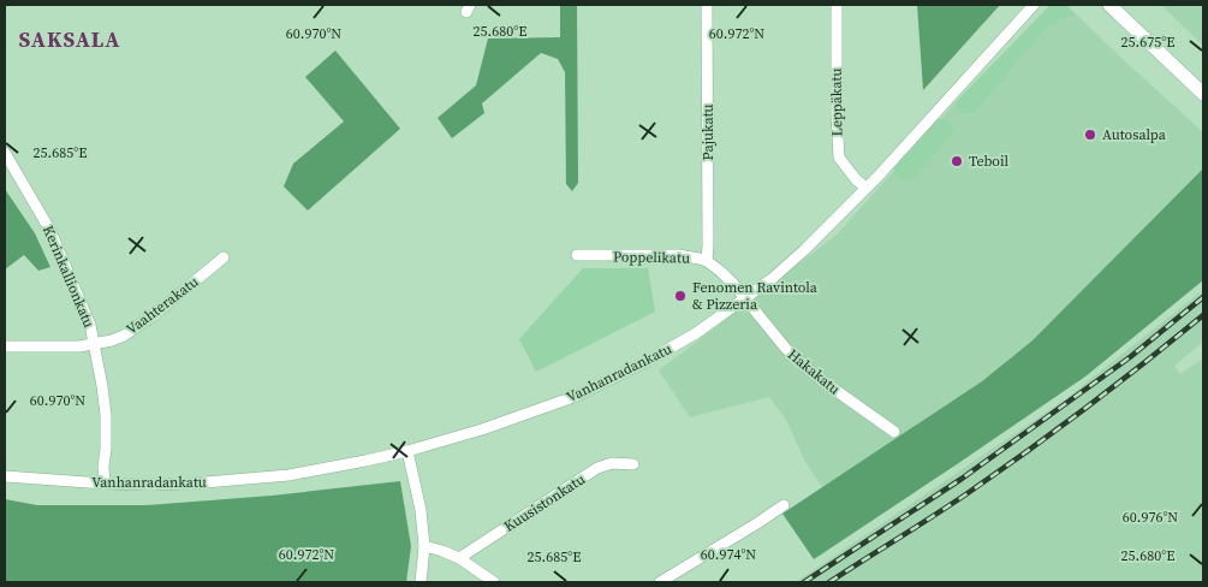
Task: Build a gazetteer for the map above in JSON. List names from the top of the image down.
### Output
{
  "streets": {
    "street": [
      "Leppäkatu",
      "Pajukatu",
      "Poppelikatu",
      "Kerinkallionkatu",
      "Vaahterakatu",
      "Hakakatu",
      "Vanhanradankatu",
      "Kuusistonkatu"
    ]
  },
  "crossings": [
    ["Leppäkatu", "Vanhanradankatu"],
    ["Pajukatu", "Poppelikatu"],
    ["Poppelikatu", "Hakakatu"],
    ["Poppelikatu", "Vanhanradankatu"],
    ["Kerinkallionkatu", "Vaahterakatu"],
    ["Kerinkallionkatu", "Vanhanradankatu"],
    ["Hakakatu", "Vanhanradankatu"]
  ],
  "districts": ["SAKSALA"],
  "places": ["Autosalpa", "Teboil", "Fenomen Ravintola & Pizzeria"],
  "coordinates": [
    "25.680°E",
    "60.970°N",
    "60.972°N",
    "25.675°E",
    "25.685°E",
    "60.976°N",
    "60.974°N"
  ]
}
